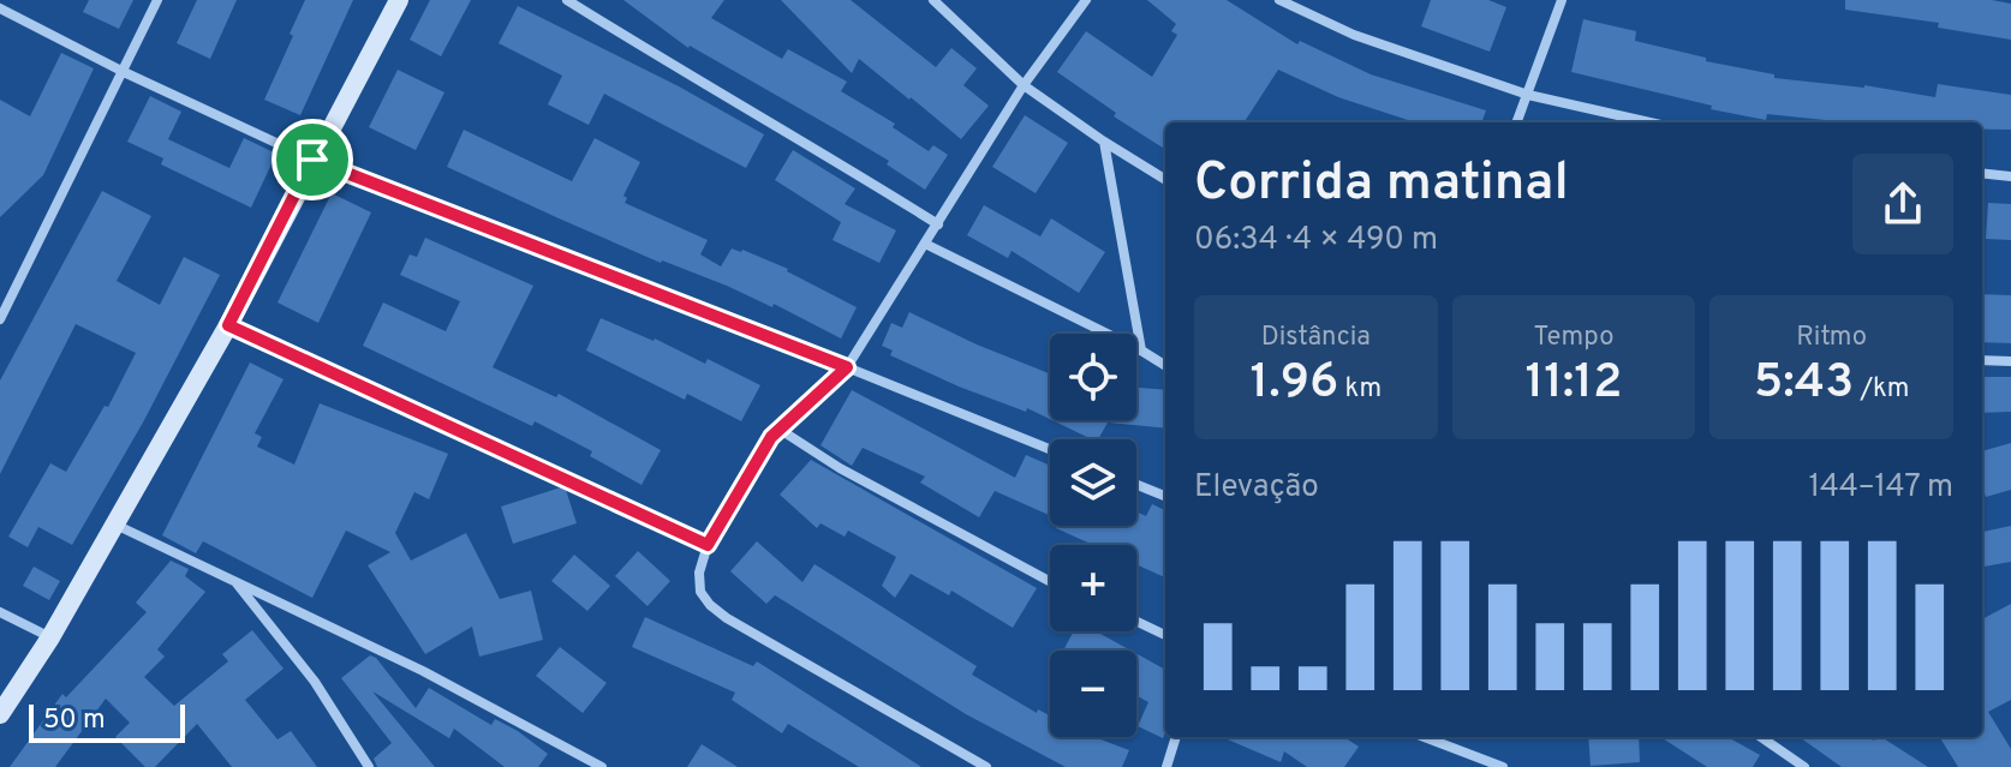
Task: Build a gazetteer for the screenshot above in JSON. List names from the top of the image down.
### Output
{
  "scale_bar": "50 m",
  "page": {
    "heading": ["Corrida matinal", "06:34 · 4 × 490 m"],
    "stats": [
      ["Distância", "1.96 km"],
      ["Tempo", "11:12"],
      ["Ritmo", "5:43 /km"]
    ],
    "map_buttons": ["+", "−"],
    "chart": ["Elevação", "144–147 m"],
    "scale": "50 m"
  }
}
